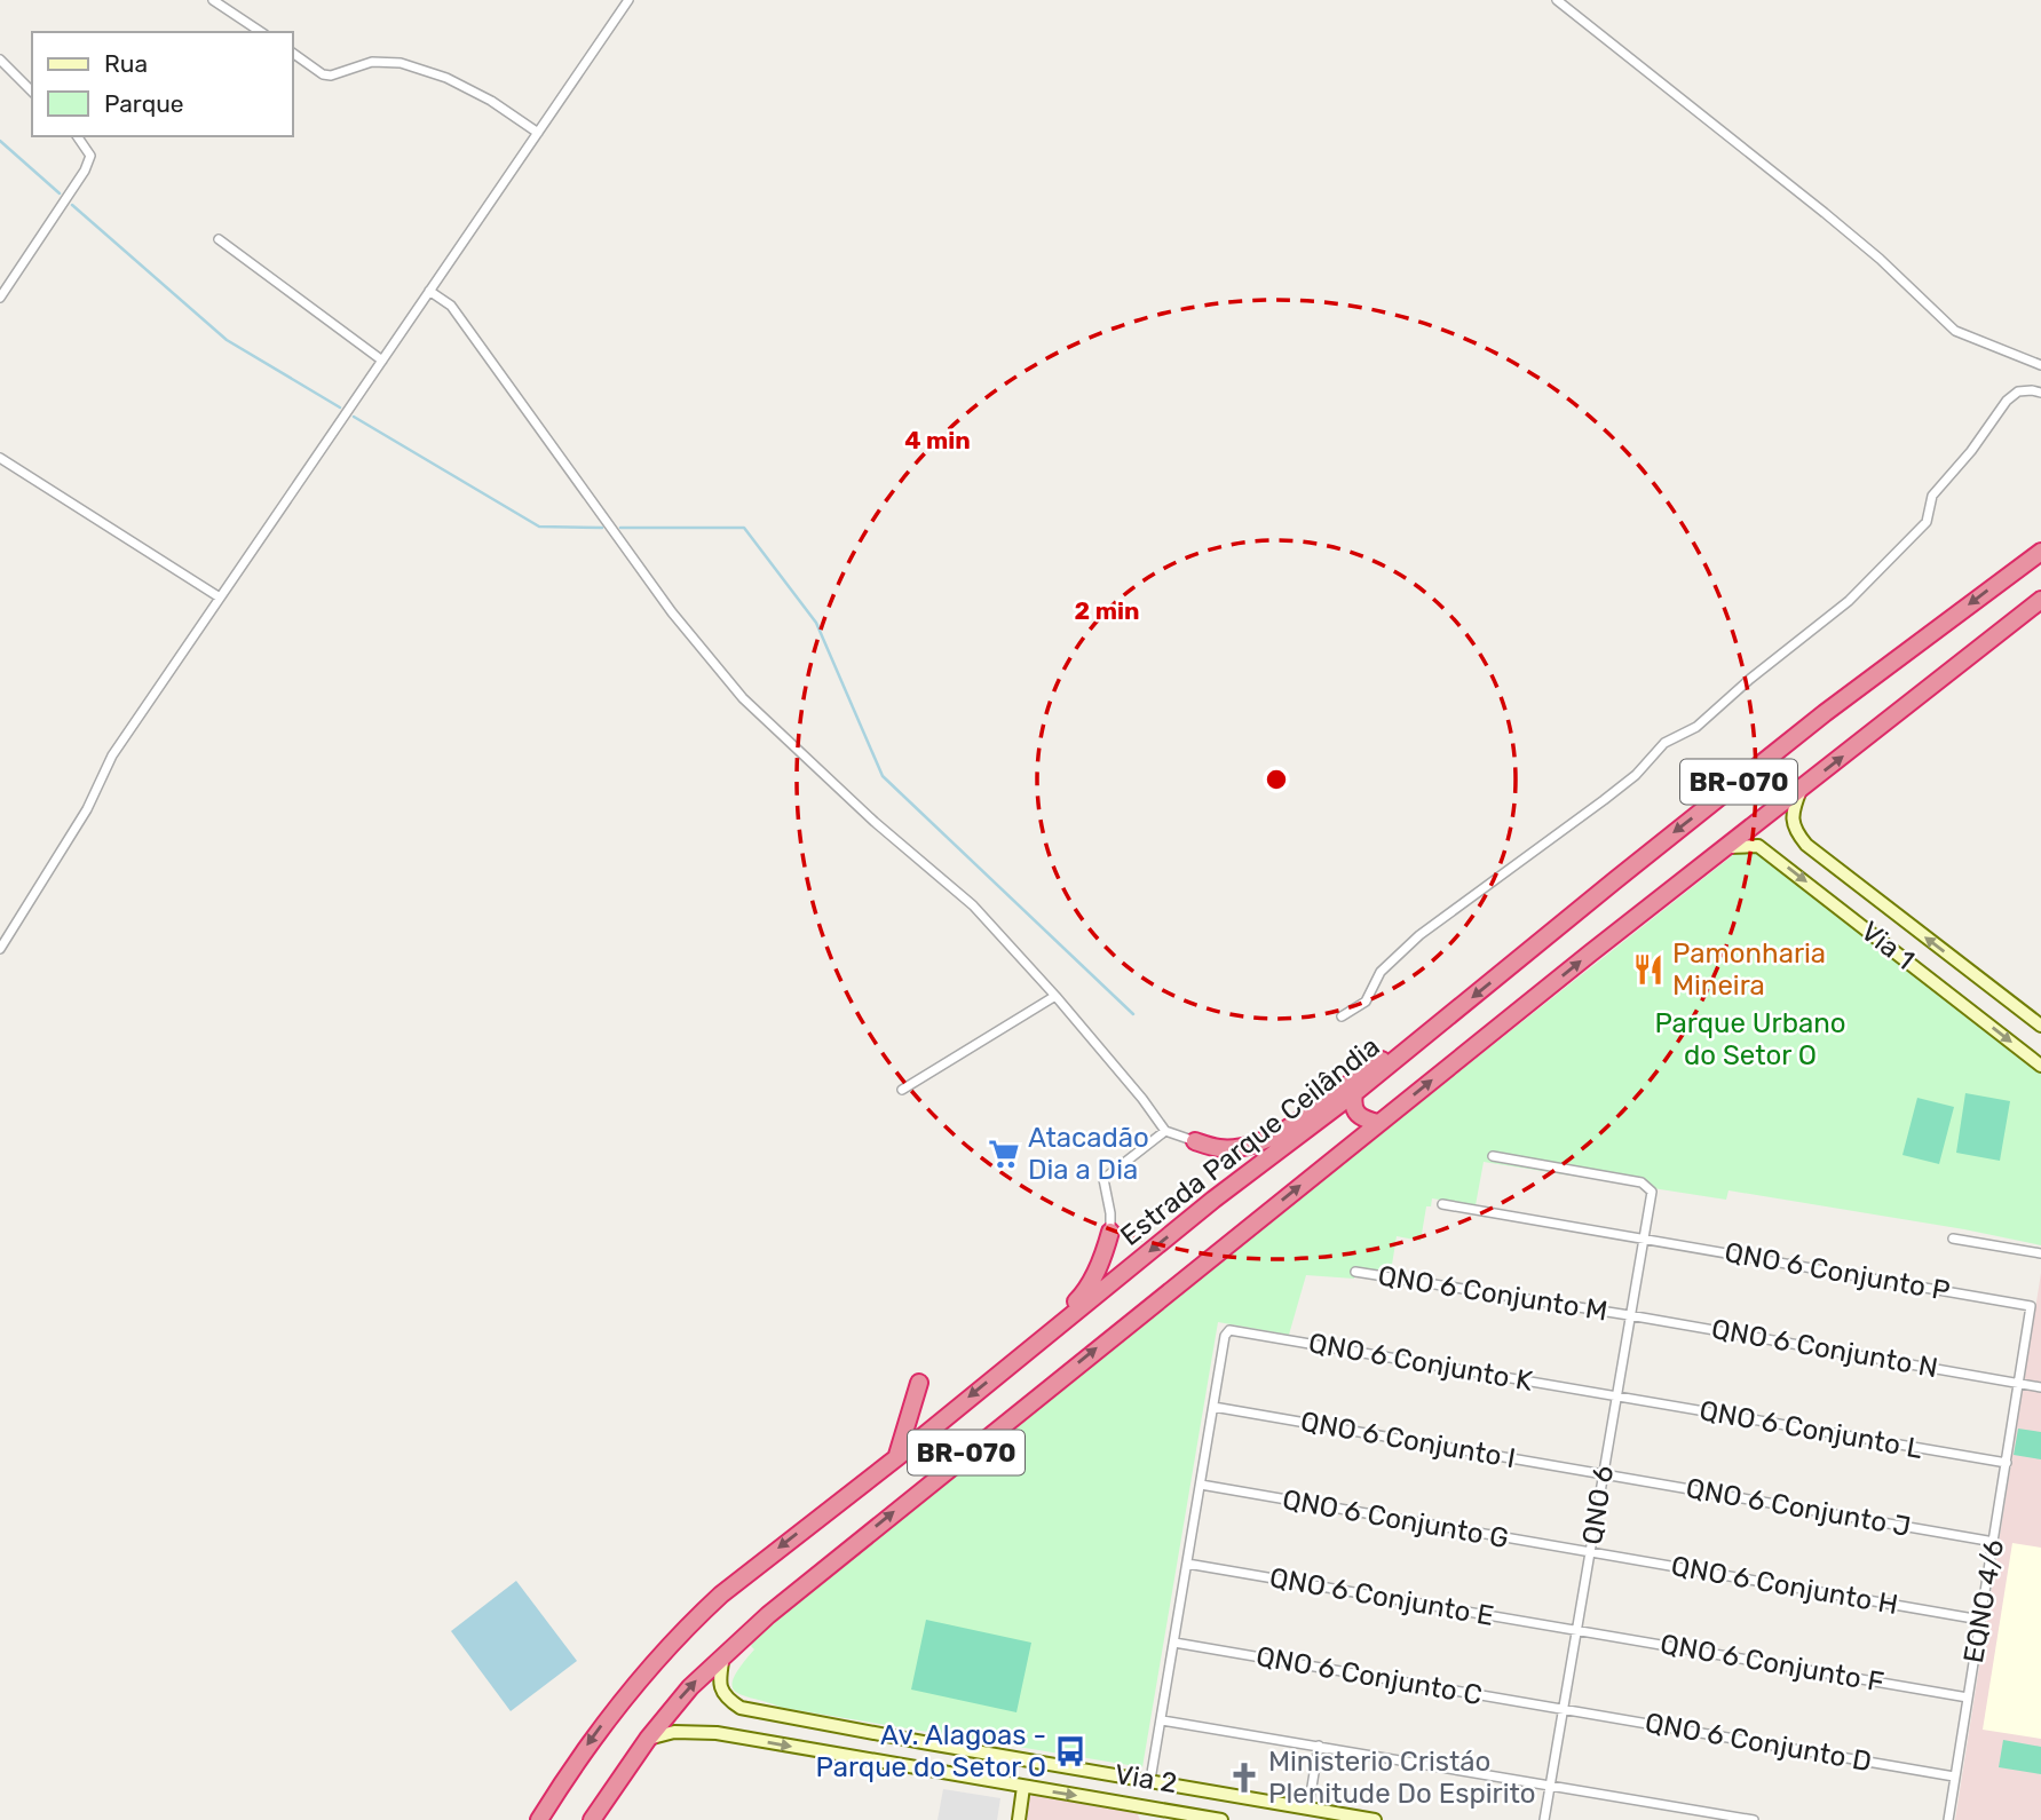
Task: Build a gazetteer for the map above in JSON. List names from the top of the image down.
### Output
{
  "streets": {
    "highway": ["BR-070", "Estrada Parque Ceilândia"],
    "main road": ["Via 1", "Via 2"],
    "street": [
      "QNO 6 Conjunto P",
      "QNO 6 Conjunto M",
      "QNO 6 Conjunto N",
      "QNO 6 Conjunto K",
      "QNO 6 Conjunto L",
      "QNO 6 Conjunto I",
      "QNO 6",
      "QNO 6 Conjunto J",
      "QNO 6 Conjunto G",
      "QNO 6 Conjunto H",
      "QNO 6 Conjunto E",
      "EQNO 4/6",
      "QNO 6 Conjunto F",
      "QNO 6 Conjunto C",
      "QNO 6 Conjunto D"
    ]
  },
  "crossings": [
    ["BR-070", "Via 1"],
    ["BR-070", "Via 2"],
    ["QNO 6 Conjunto P", "QNO 6"],
    ["QNO 6 Conjunto P", "EQNO 4/6"],
    ["QNO 6 Conjunto M", "QNO 6 Conjunto N"],
    ["QNO 6 Conjunto M", "QNO 6"],
    ["QNO 6 Conjunto N", "QNO 6"],
    ["QNO 6 Conjunto N", "EQNO 4/6"],
    ["QNO 6 Conjunto K", "QNO 6 Conjunto L"],
    ["QNO 6 Conjunto K", "QNO 6 Conjunto I"],
    ["QNO 6 Conjunto K", "QNO 6"],
    ["QNO 6 Conjunto L", "QNO 6"],
    ["QNO 6 Conjunto L", "EQNO 4/6"],
    ["QNO 6 Conjunto I", "QNO 6"],
    ["QNO 6 Conjunto I", "QNO 6 Conjunto J"],
    ["QNO 6", "QNO 6 Conjunto J"],
    ["QNO 6", "QNO 6 Conjunto G"],
    ["QNO 6", "QNO 6 Conjunto H"],
    ["QNO 6", "QNO 6 Conjunto E"],
    ["QNO 6", "QNO 6 Conjunto F"],
    ["QNO 6", "QNO 6 Conjunto C"],
    ["QNO 6", "QNO 6 Conjunto D"],
    ["QNO 6 Conjunto J", "EQNO 4/6"],
    ["QNO 6 Conjunto G", "QNO 6 Conjunto H"],
    ["QNO 6 Conjunto H", "EQNO 4/6"],
    ["QNO 6 Conjunto E", "QNO 6 Conjunto F"],
    ["EQNO 4/6", "QNO 6 Conjunto F"],
    ["EQNO 4/6", "QNO 6 Conjunto D"],
    ["QNO 6 Conjunto C", "QNO 6 Conjunto D"]
  ],
  "one_way": ["Via 2"],
  "parks": ["Parque Urbano do Setor O"],
  "places": {
    "restaurant": ["Pamonharia Mineira"],
    "supermarket": ["Atacadão Dia a Dia"],
    "bus stop": ["Av. Alagoas - Parque do Setor O"],
    "church": ["Ministerio Cristáo Plenitude Do Espirito"]
  },
  "legend": ["Rua", "Parque"],
  "rings": ["4 min", "2 min"]
}
